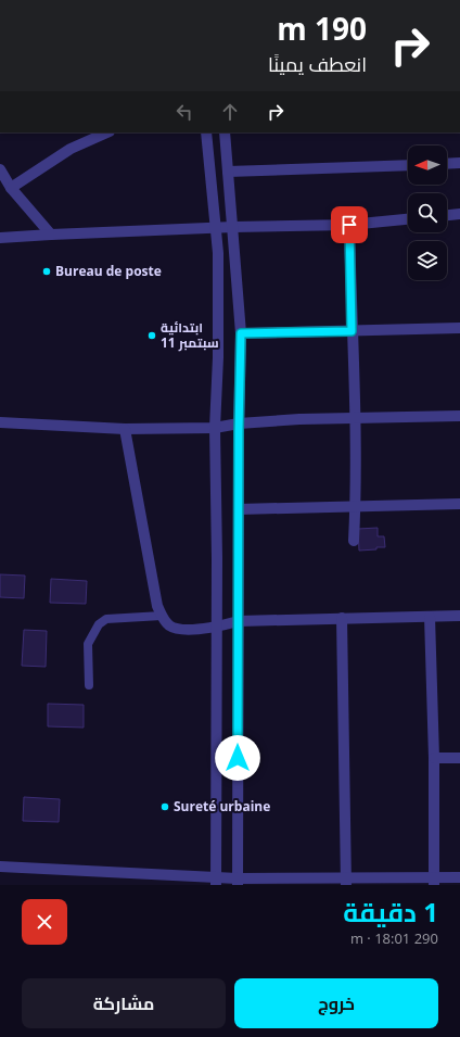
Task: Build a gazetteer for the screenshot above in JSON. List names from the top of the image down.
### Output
{
  "places": ["Bureau de poste", "ابتدائية 11 سبتمبر", "Sureté urbaine"],
  "north": "left",
  "page": {
    "turn": ["190 m", "انعطف يمينًا"],
    "heading": ["1 دقيقة", "290 m · 18:01"],
    "buttons": ["خروج", "مشاركة"]
  }
}
